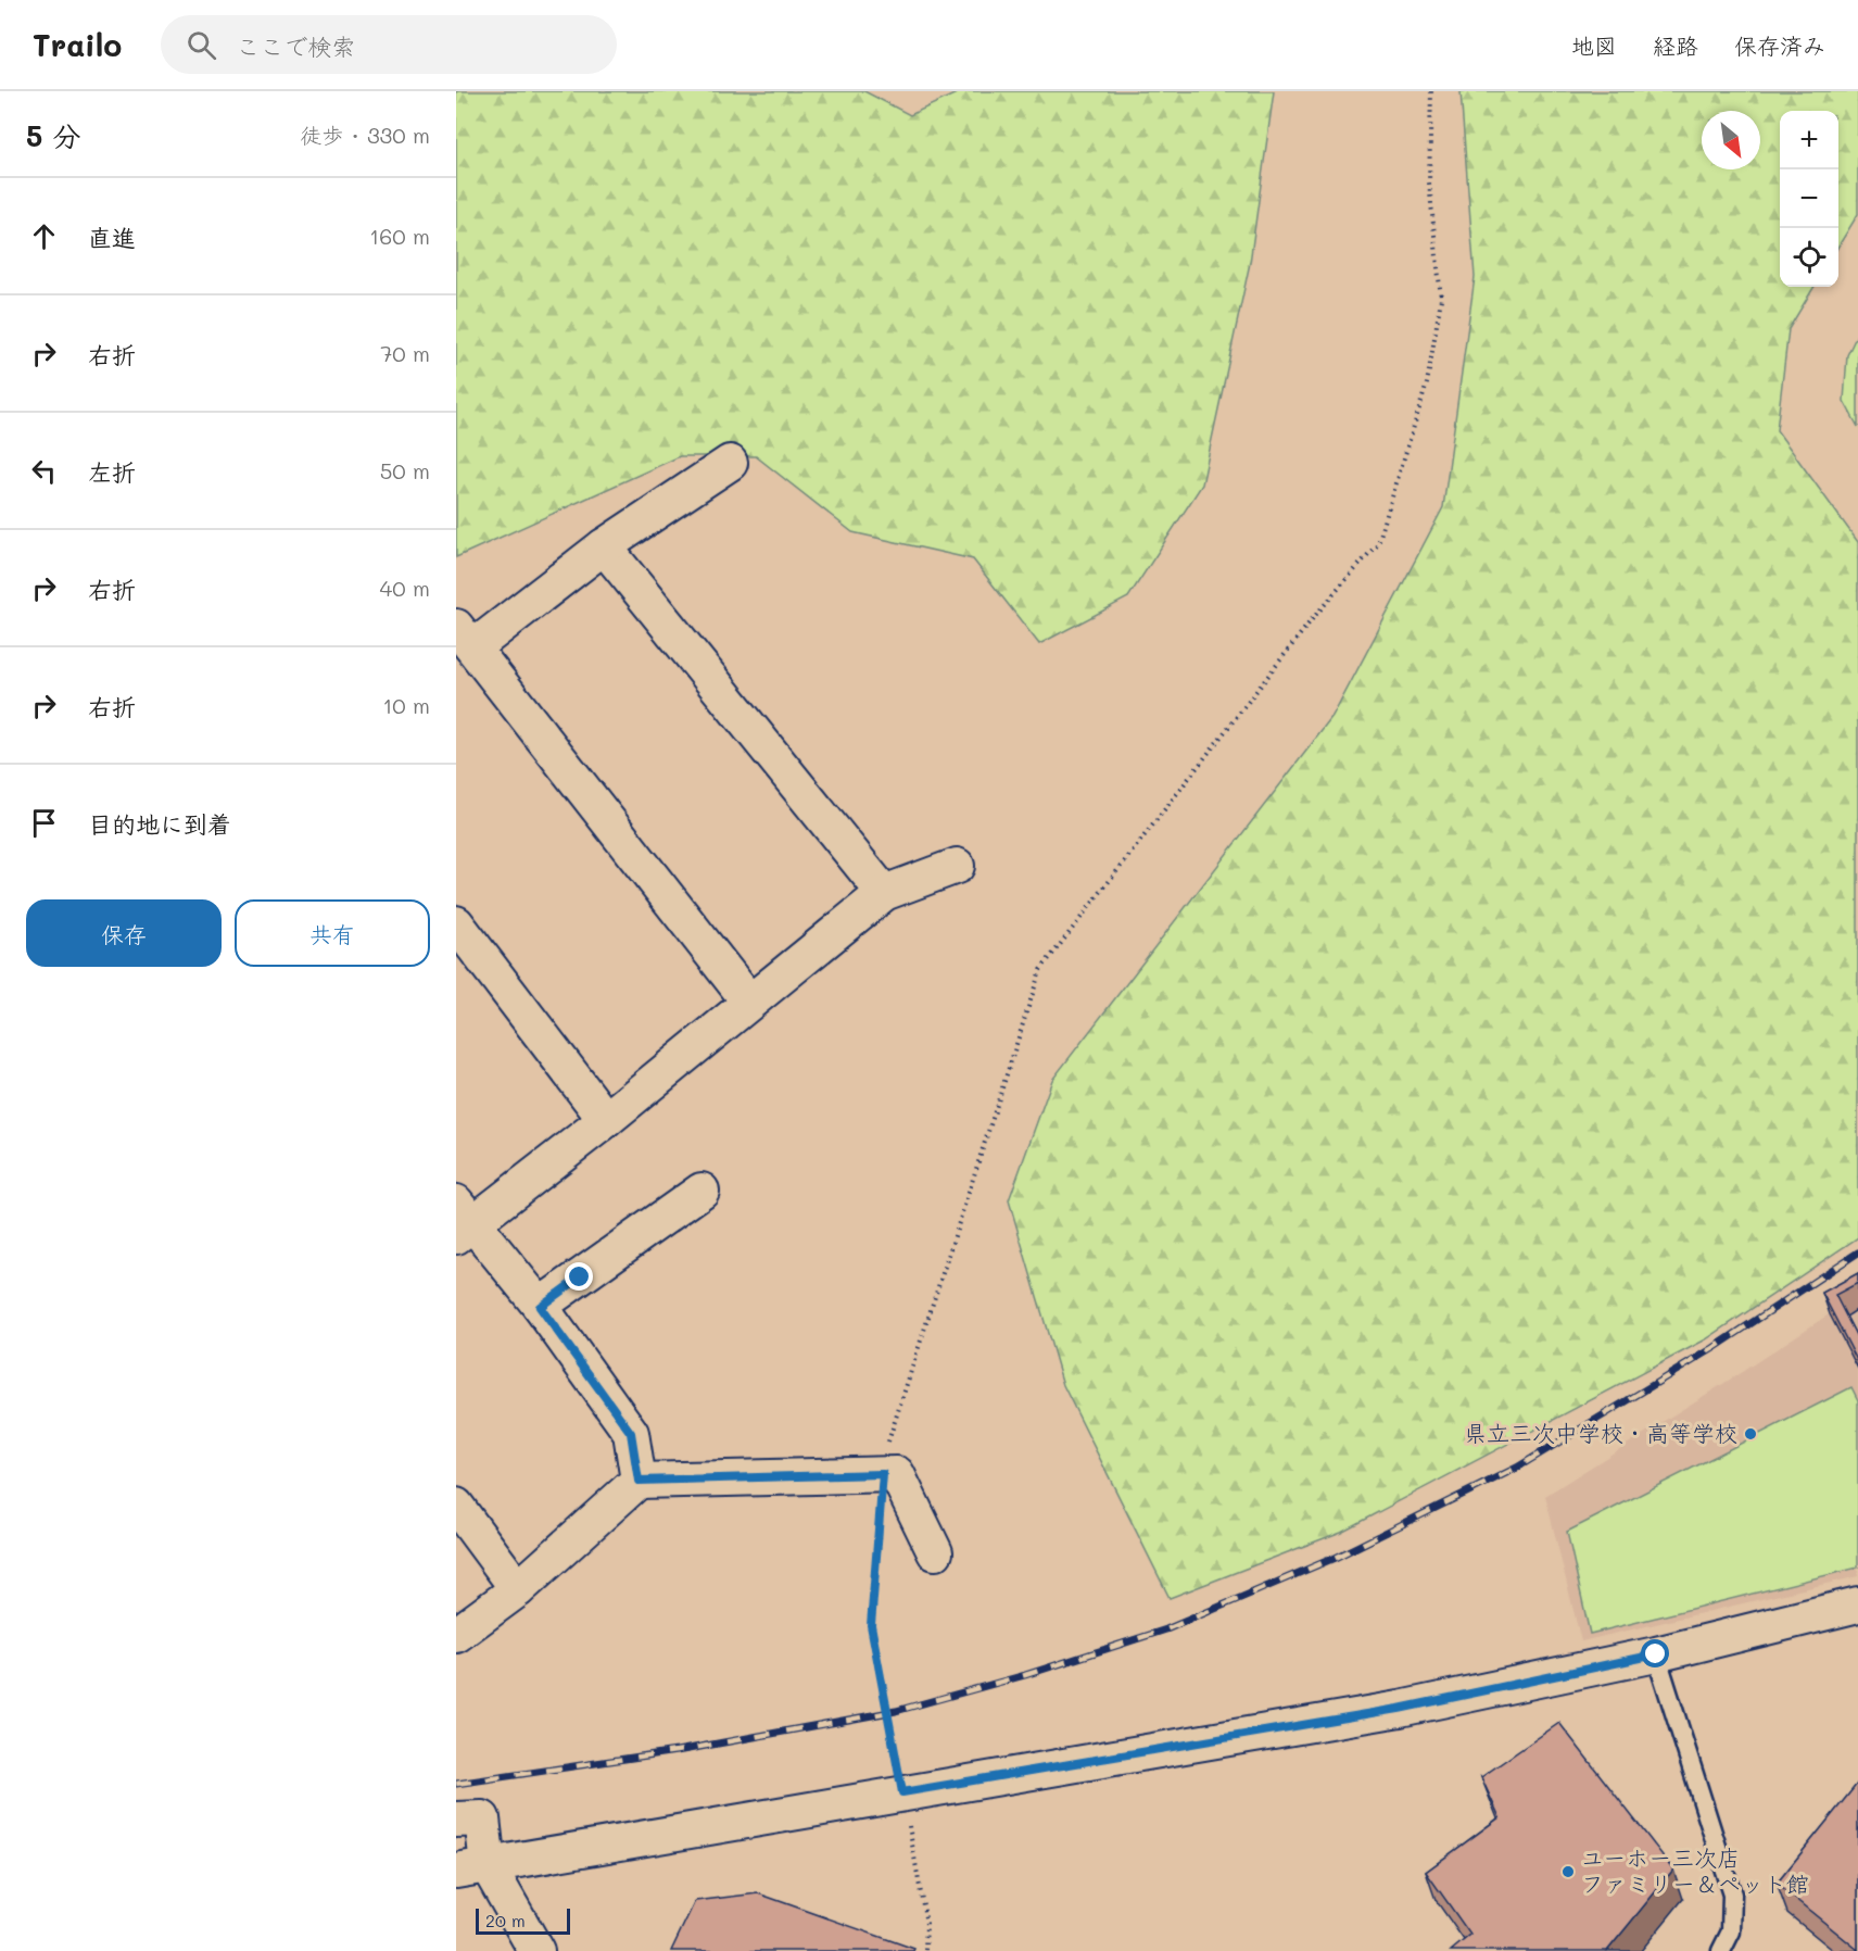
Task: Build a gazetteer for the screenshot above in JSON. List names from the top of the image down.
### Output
{
  "places": ["県立三次中学校・高等学校", "ユーホー三次店 ファミリー＆ペット館"],
  "scale_bar": "20 m",
  "north": "bottom right",
  "page": {
    "header": "Trailo",
    "search": "ここで検索",
    "nav": ["地図", "経路", "保存済み"],
    "heading": ["5 分", "徒歩 · 330 m"],
    "map_buttons": ["+", "−"],
    "list": [
      ["直進", "160 m"],
      ["右折", "70 m"],
      ["左折", "50 m"],
      ["右折", "40 m"],
      ["右折", "10 m"],
      "目的地に到着"
    ],
    "buttons": ["保存", "共有"],
    "scale": "20 m"
  }
}
